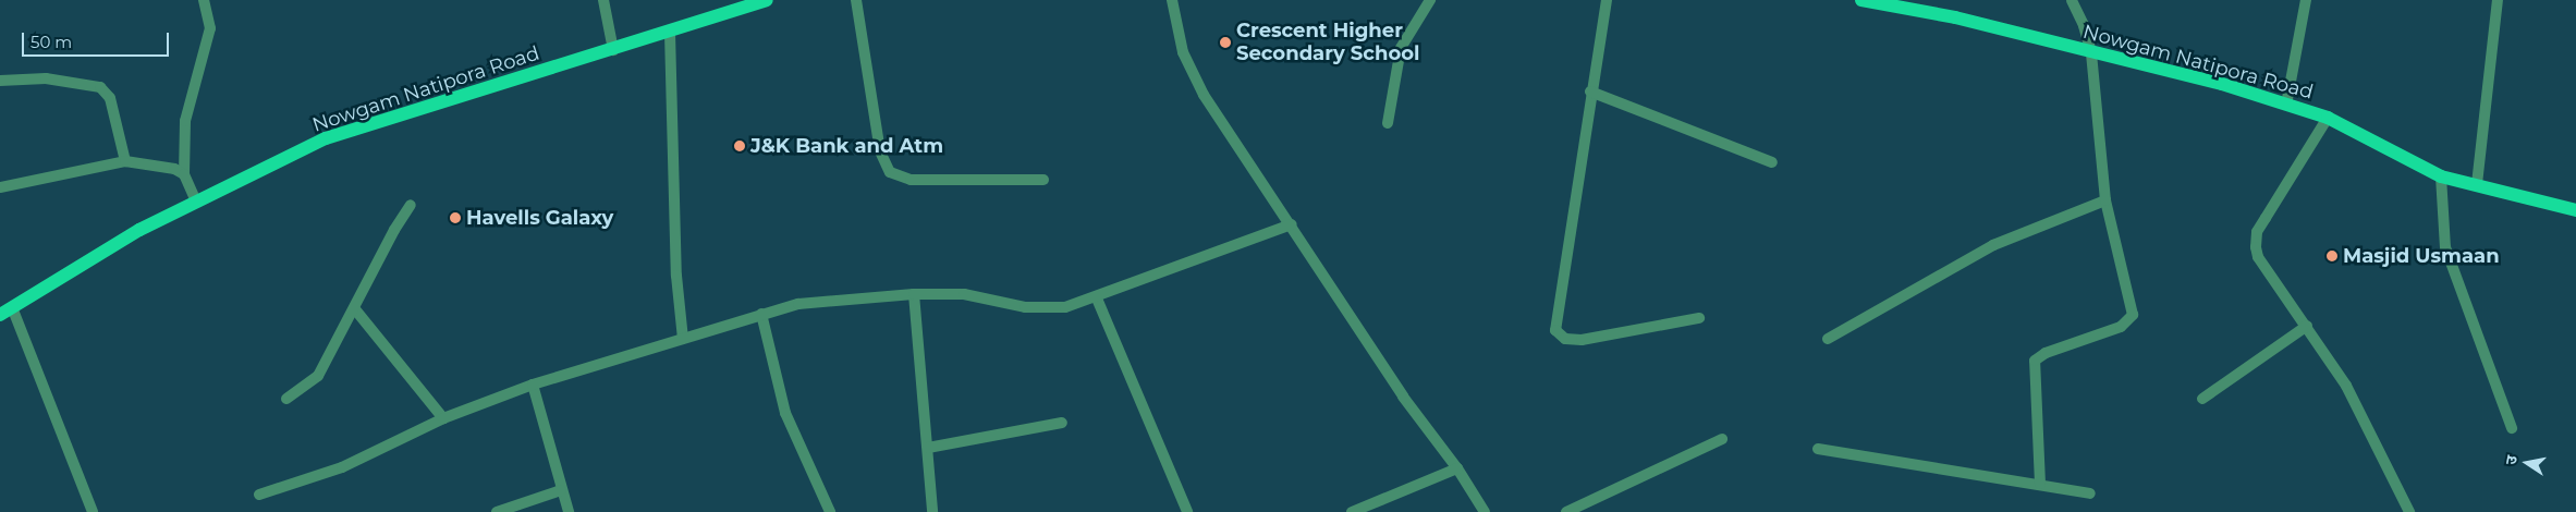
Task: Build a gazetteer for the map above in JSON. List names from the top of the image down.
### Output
{
  "streets": {
    "main road": ["Nowgam Natipora Road"]
  },
  "places": [
    "Crescent Higher Secondary School",
    "J&K Bank and Atm",
    "Havells Galaxy",
    "Masjid Usmaan"
  ],
  "scale_bar": "50 m",
  "north": "left"
}
